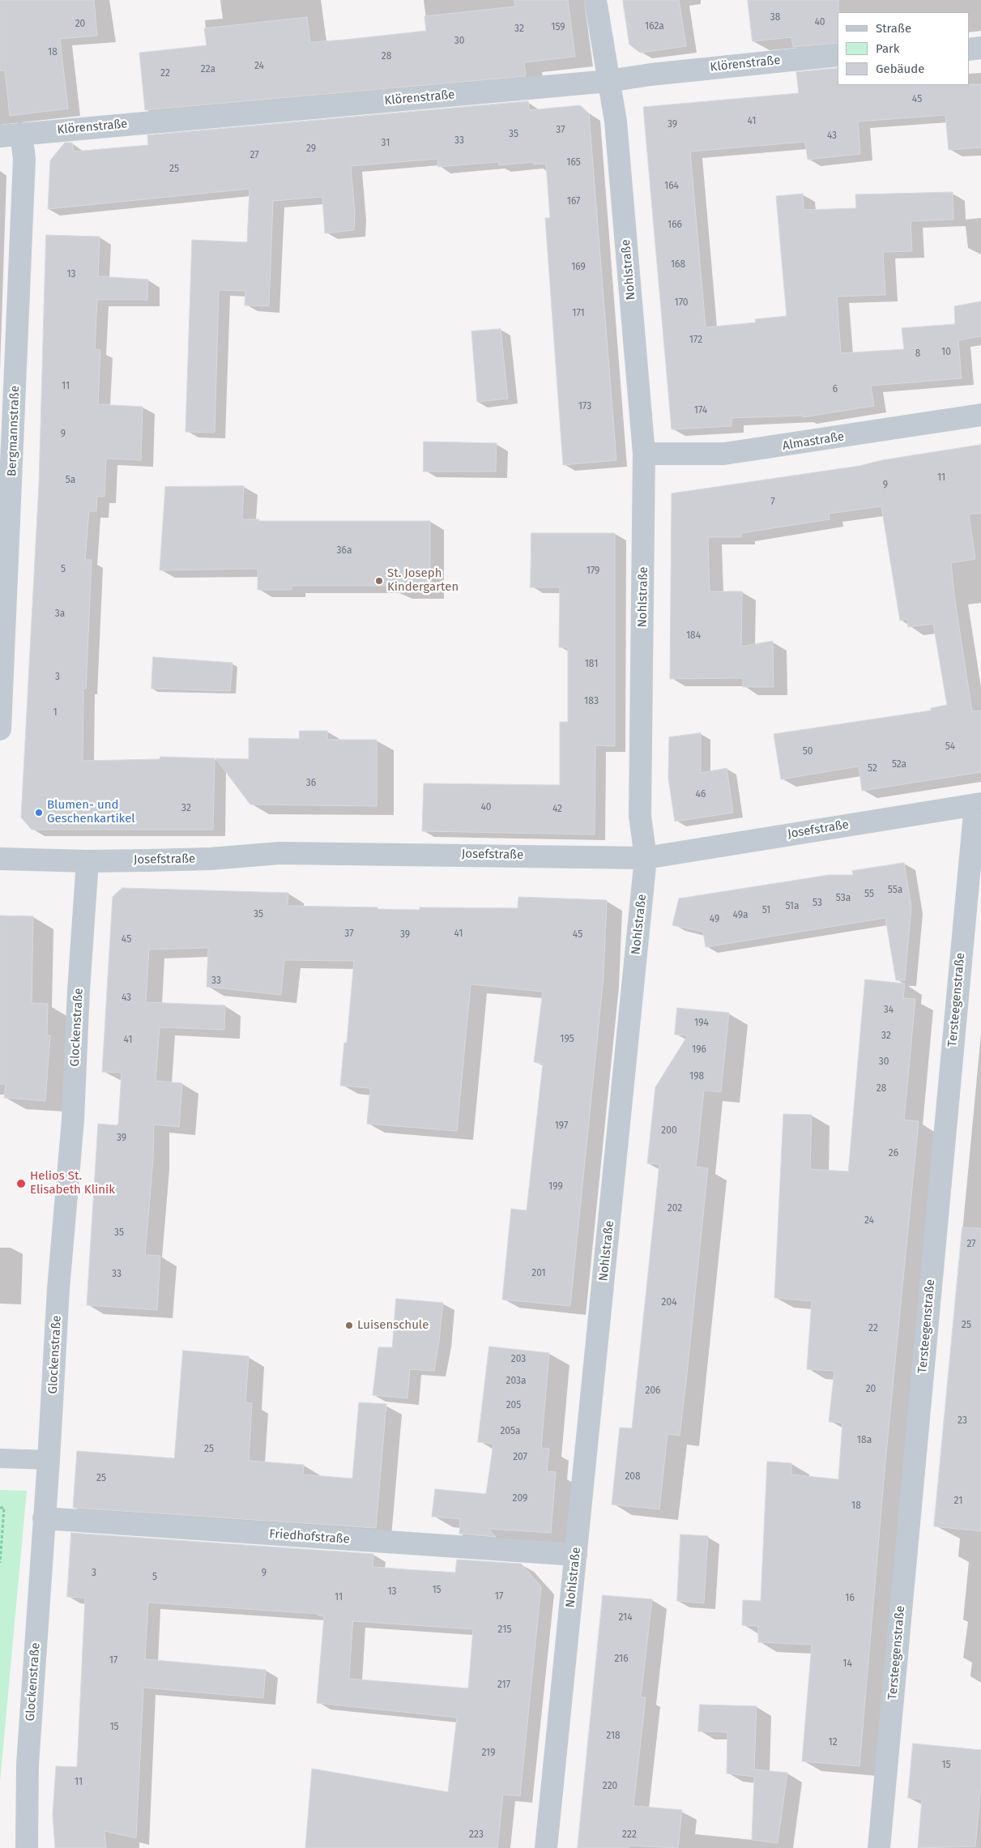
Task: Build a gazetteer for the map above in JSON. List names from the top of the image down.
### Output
{
  "streets": {
    "street": [
      "Klörenstraße",
      "Nohlstraße",
      "Bergmannstraße",
      "Almastraße",
      "Josefstraße",
      "Tersteegenstraße",
      "Glockenstraße",
      "Friedhofstraße"
    ]
  },
  "crossings": [
    ["Klörenstraße", "Nohlstraße"],
    ["Klörenstraße", "Bergmannstraße"],
    ["Nohlstraße", "Almastraße"],
    ["Nohlstraße", "Josefstraße"],
    ["Nohlstraße", "Friedhofstraße"],
    ["Josefstraße", "Tersteegenstraße"],
    ["Josefstraße", "Glockenstraße"],
    ["Glockenstraße", "Friedhofstraße"]
  ],
  "places": [
    "St. Joseph Kindergarten",
    "Blumen- und Geschenkartikel",
    "Helios St. Elisabeth Klinik",
    "Luisenschule"
  ],
  "house_numbers": [
    "38",
    "40",
    "20",
    "162a",
    "159",
    "32",
    "30",
    "18",
    "28",
    "24",
    "22a",
    "22",
    "45",
    "41",
    "39",
    "37",
    "35",
    "43",
    "33",
    "31",
    "29",
    "27",
    "165",
    "25",
    "164",
    "167",
    "166",
    "168",
    "169",
    "13",
    "170",
    "171",
    "172",
    "10",
    "8",
    "11",
    "6",
    "173",
    "174",
    "9",
    "11",
    "5a",
    "9",
    "7",
    "36a",
    "5",
    "179",
    "3a",
    "184",
    "181",
    "3",
    "183",
    "1",
    "54",
    "50",
    "52a",
    "52",
    "36",
    "46",
    "40",
    "32",
    "42",
    "55a",
    "55",
    "53a",
    "53",
    "51a",
    "51",
    "35",
    "49a",
    "49",
    "37",
    "41",
    "39",
    "45",
    "45",
    "33",
    "43",
    "34",
    "194",
    "32",
    "195",
    "41",
    "196",
    "30",
    "198",
    "28",
    "197",
    "200",
    "39",
    "26",
    "199",
    "202",
    "24",
    "35",
    "27",
    "201",
    "33",
    "204",
    "25",
    "22",
    "203",
    "203a",
    "20",
    "206",
    "205",
    "23",
    "205a",
    "18a",
    "25",
    "207",
    "208",
    "25",
    "209",
    "21",
    "18",
    "3",
    "9",
    "5",
    "15",
    "13",
    "17",
    "11",
    "16",
    "214",
    "215",
    "216",
    "17",
    "14",
    "217",
    "15",
    "218",
    "12",
    "219",
    "15",
    "11",
    "220",
    "223",
    "222"
  ],
  "legend": ["Straße", "Park", "Gebäude"]
}
